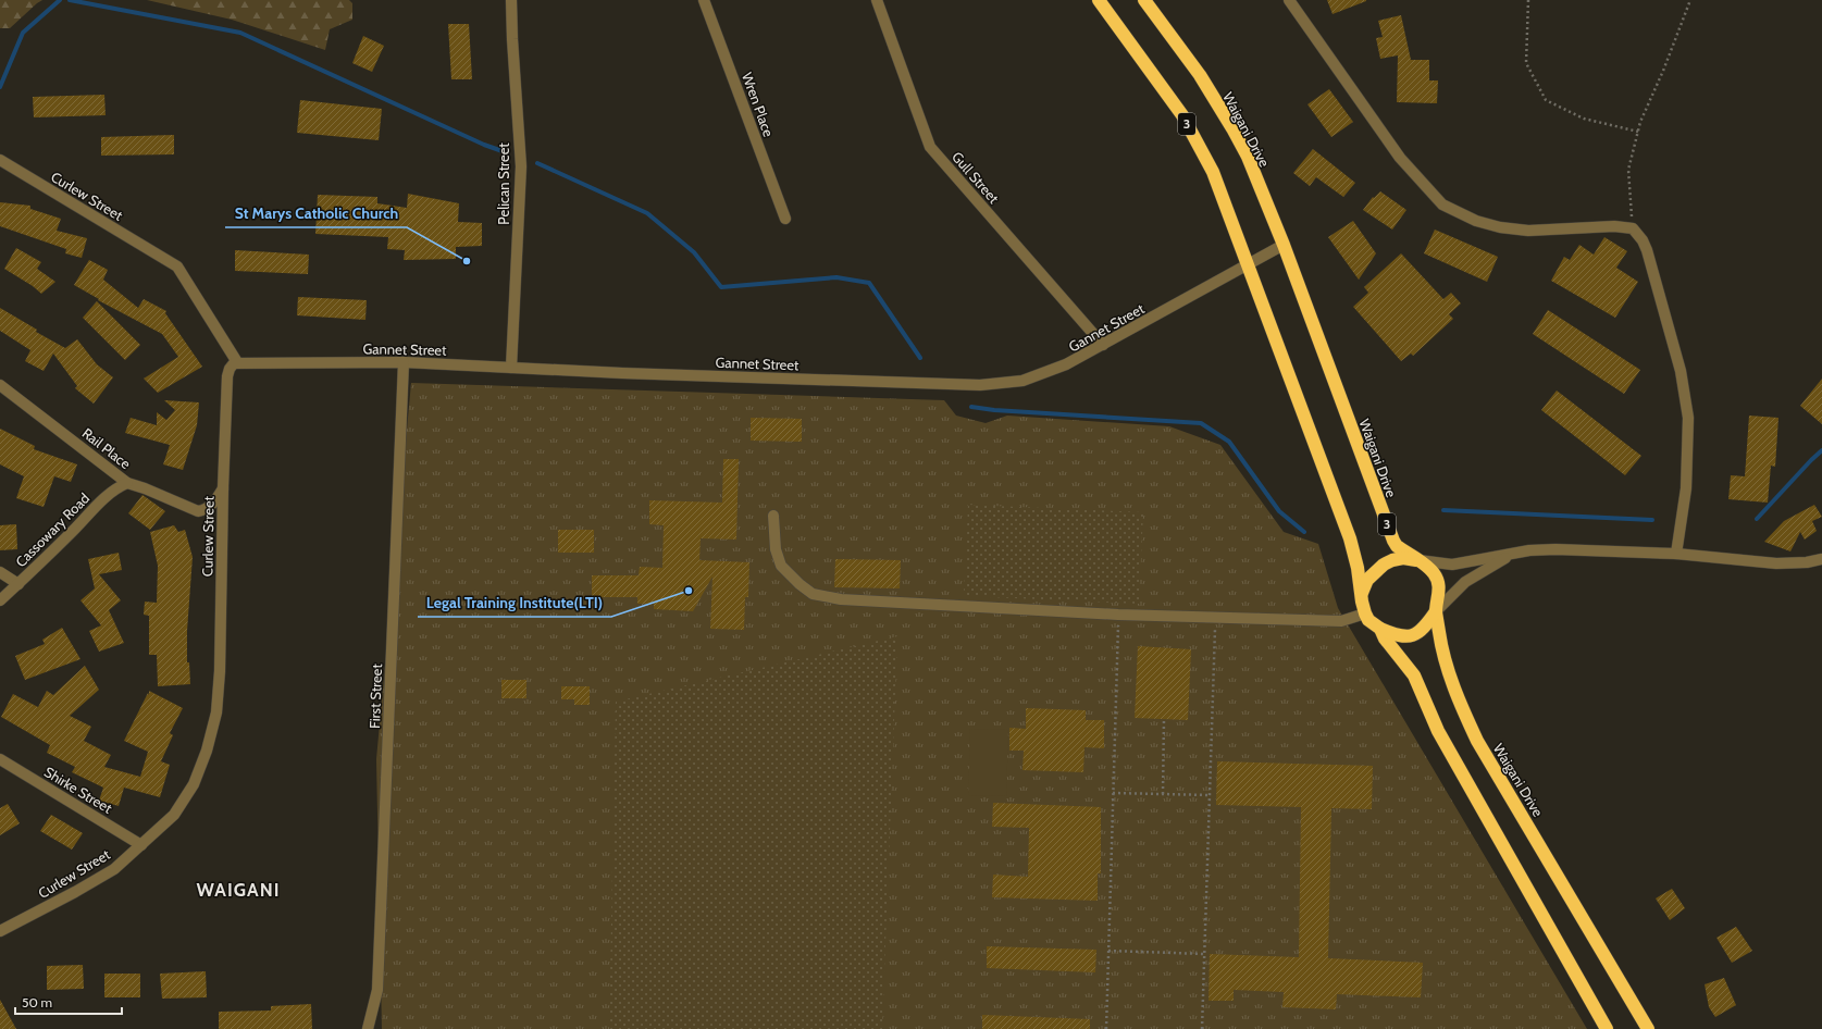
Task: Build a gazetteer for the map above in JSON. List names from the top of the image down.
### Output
{
  "streets": {
    "highway": ["3", "Waigani Drive"],
    "street": [
      "Wren Place",
      "Gull Street",
      "Pelican Street",
      "Curlew Street",
      "Gannet Street",
      "Rail Place",
      "Cassowary Road",
      "First Street",
      "Shirke Street"
    ]
  },
  "crossings": [
    ["3", "Waigani Drive"],
    ["3", "Gannet Street"],
    ["Waigani Drive", "Gannet Street"],
    ["Gull Street", "Gannet Street"],
    ["Pelican Street", "Gannet Street"],
    ["Curlew Street", "Gannet Street"],
    ["Curlew Street", "Rail Place"],
    ["Curlew Street", "Shirke Street"],
    ["Gannet Street", "First Street"],
    ["Rail Place", "Cassowary Road"]
  ],
  "districts": ["WAIGANI"],
  "places": ["St Marys Catholic Church", "Legal Training Institute(LTI)"],
  "scale_bar": "50 m"
}
